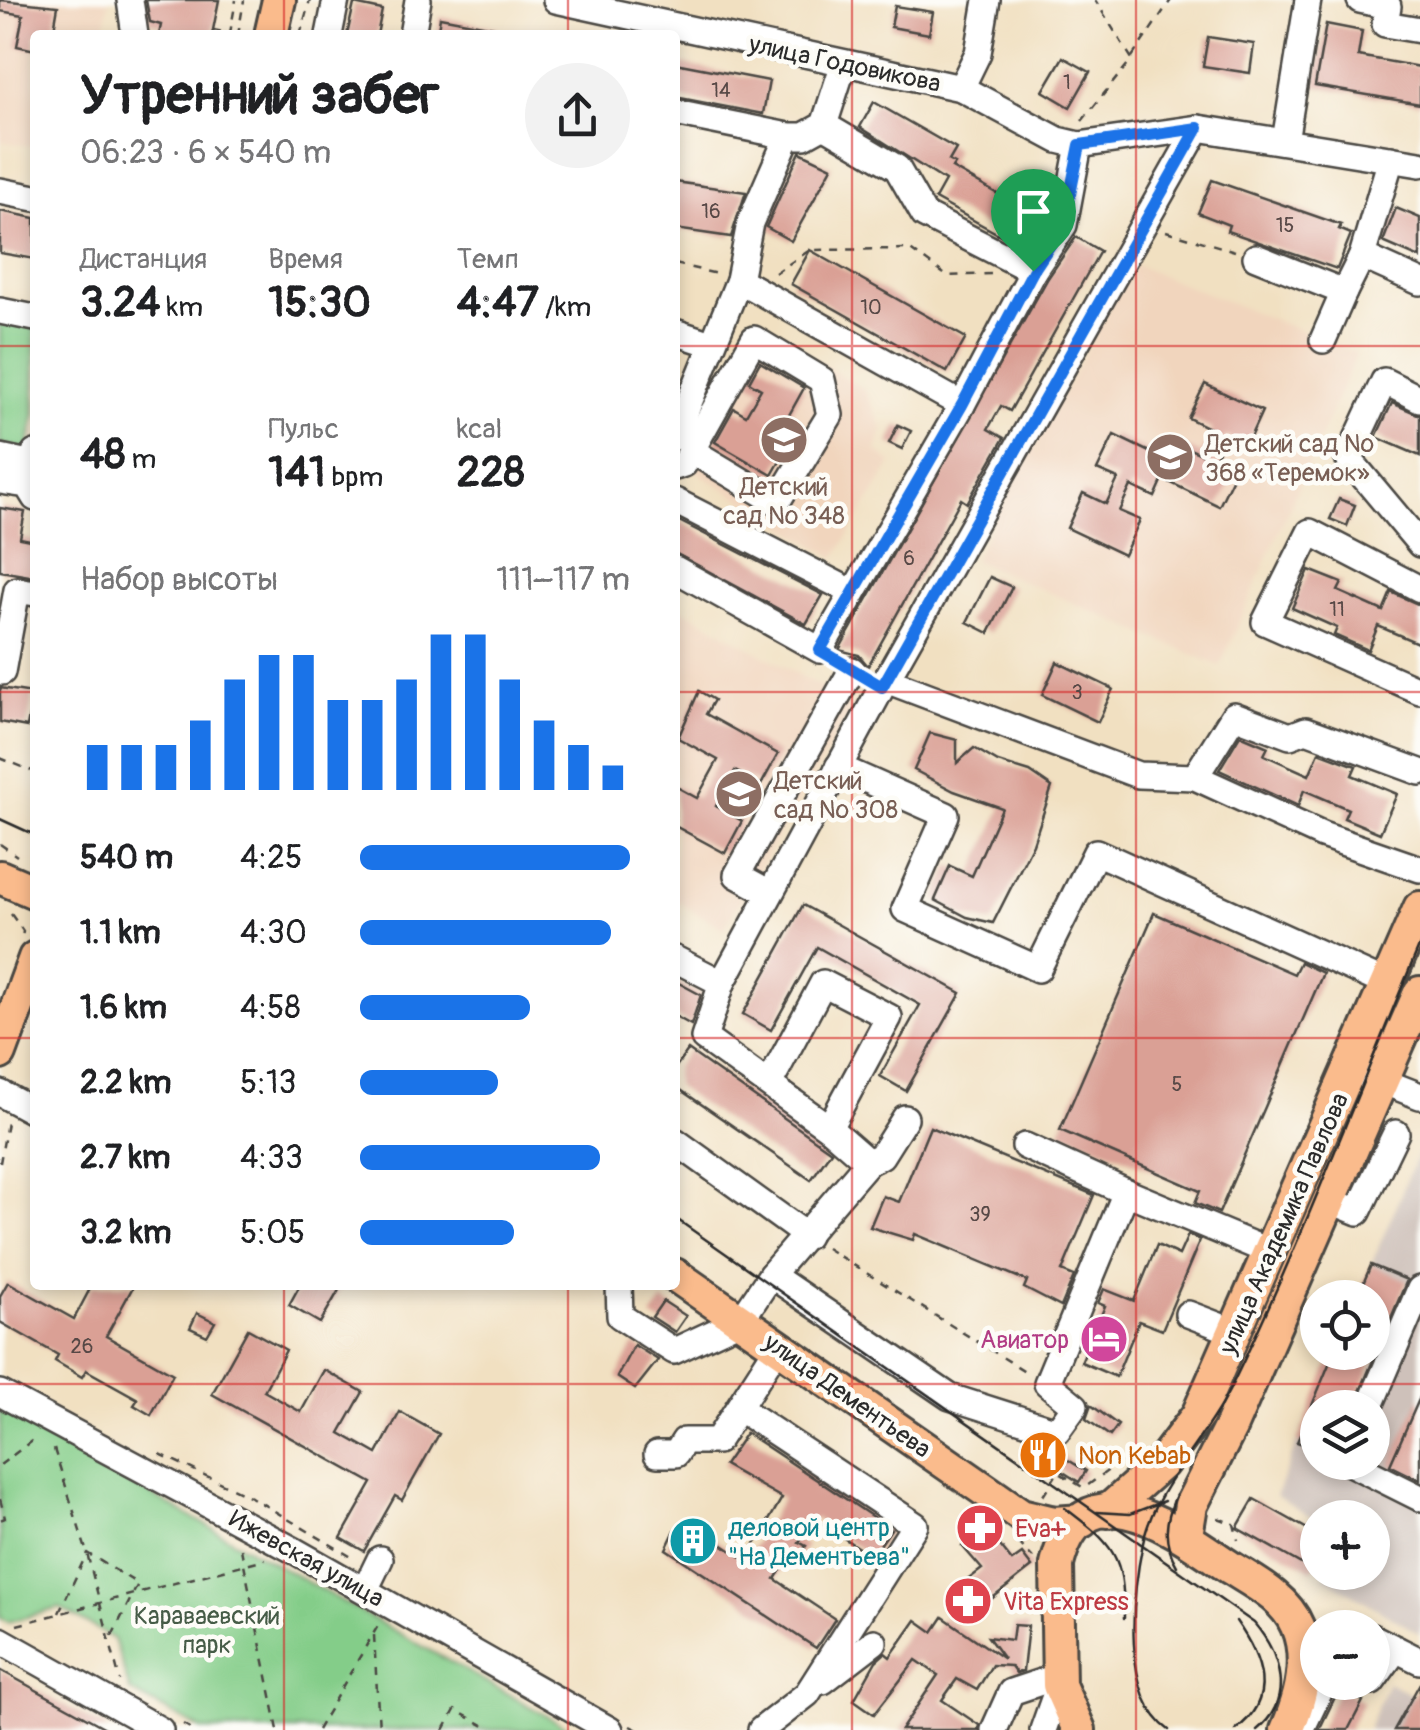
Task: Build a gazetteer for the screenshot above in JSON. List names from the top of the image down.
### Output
{
  "streets": {
    "main road": ["улица Академика Павлова", "улица Дементьева"],
    "street": ["улица Годовикова", "Ижевская улица"]
  },
  "crossings": [
    ["улица Академика Павлова", "улица Дементьева"]
  ],
  "parks": ["Караваевский парк"],
  "places": {
    "school or university": ["Детский сад № 348", "Детский сад № 368 «Теремок»", "Детский сад № 308"],
    "hotel": ["Авиатор"],
    "restaurant": ["Non Kebab"],
    "pharmacy": ["Eva+", "Vita Express"],
    "building": ["деловой центр \"На Дементьева\""]
  },
  "house_numbers": [
    "1",
    "14",
    "16",
    "15",
    "10",
    "6",
    "11",
    "3",
    "5",
    "39",
    "26"
  ],
  "page": {
    "heading": ["Утренний забег", "06:23 · 6 × 540 m"],
    "stats": [
      ["Дистанция", "3.24 km"],
      ["Время", "15:30"],
      ["Темп", "4:47 /km"],
      ["48 m"],
      ["Пульс", "141 bpm"],
      ["kcal", "228"]
    ],
    "chart": ["Набор высоты", "111–117 m"],
    "list": [
      {
        "name": "540 m",
        "note": "4:25"
      },
      {
        "name": "1.1 km",
        "note": "4:30"
      },
      {
        "name": "1.6 km",
        "note": "4:58"
      },
      {
        "name": "2.2 km",
        "note": "5:13"
      },
      {
        "name": "2.7 km",
        "note": "4:33"
      },
      {
        "name": "3.2 km",
        "note": "5:05"
      }
    ],
    "map_buttons": ["+", "−"]
  }
}
